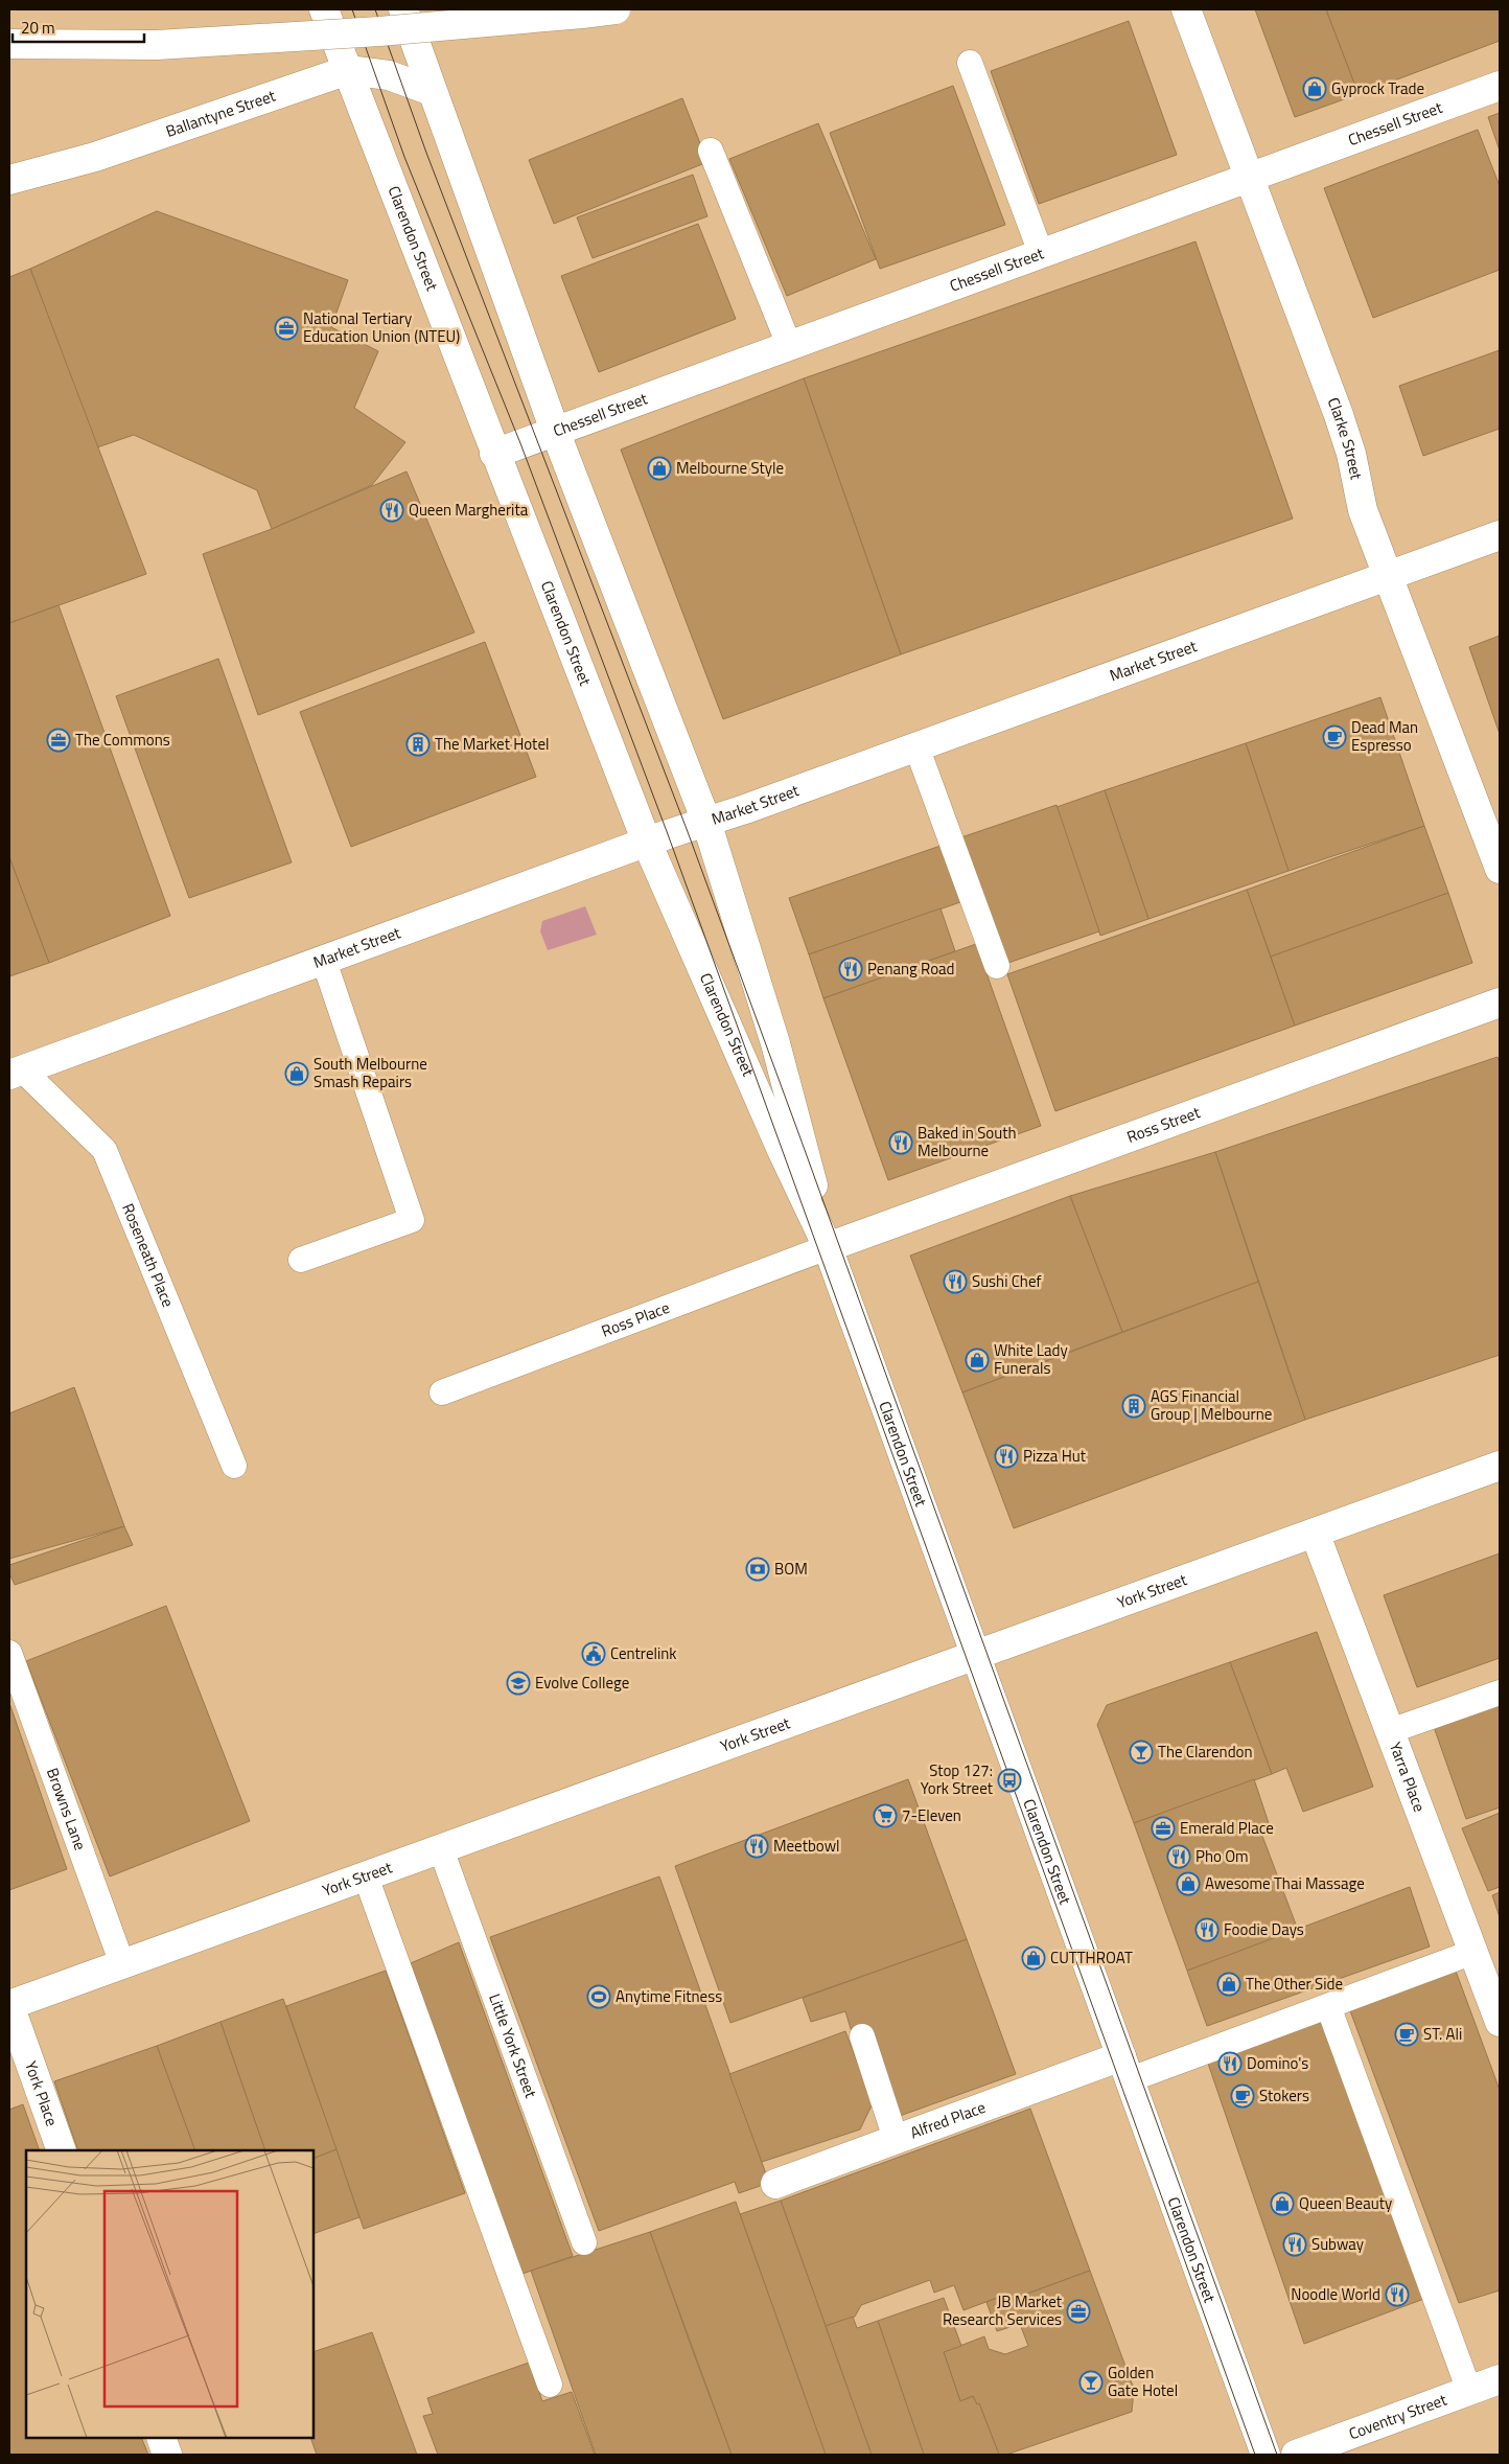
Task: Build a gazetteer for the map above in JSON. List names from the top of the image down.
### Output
{
  "streets": {
    "main road": [
      "Ballantyne Street",
      "Chessell Street",
      "Clarendon Street",
      "Clarke Street",
      "Market Street",
      "Ross Street",
      "York Street",
      "Yarra Place",
      "York Place",
      "Alfred Place",
      "Coventry Street"
    ],
    "lane": [
      "Roseneath Place",
      "Ross Place",
      "Browns Lane",
      "Little York Street"
    ]
  },
  "crossings": [
    ["Ballantyne Street", "Clarendon Street"],
    ["Chessell Street", "Clarendon Street"],
    ["Chessell Street", "Clarke Street"],
    ["Clarendon Street", "Market Street"],
    ["Clarendon Street", "Ross Street"],
    ["Clarendon Street", "Ross Place"],
    ["Clarendon Street", "York Street"],
    ["Clarendon Street", "Alfred Place"],
    ["Clarke Street", "Market Street"],
    ["Market Street", "Roseneath Place"],
    ["Ross Street", "Ross Place"],
    ["York Street", "Yarra Place"],
    ["York Street", "Browns Lane"],
    ["York Street", "Little York Street"],
    ["York Street", "York Place"]
  ],
  "places": {
    "shop": [
      "Gyprock Trade",
      "Melbourne Style",
      "South Melbourne Smash Repairs",
      "White Lady Funerals",
      "Awesome Thai Massage",
      "CUTTHROAT",
      "The Other Side",
      "Queen Beauty"
    ],
    "office": [
      "National Tertiary Education Union (NTEU)",
      "The Commons",
      "Emerald Place",
      "JB Market Research Services"
    ],
    "restaurant": [
      "Queen Margherita",
      "Penang Road",
      "Baked in South Melbourne",
      "Sushi Chef",
      "Pizza Hut",
      "Meetbowl",
      "Pho Om",
      "Foodie Days",
      "Domino's",
      "Subway",
      "Noodle World"
    ],
    "cafe": ["Dead Man Espresso", "ST. Ali", "Stokers"],
    "building": ["The Market Hotel", "AGS Financial Group | Melbourne"],
    "bank": ["BOM"],
    "public building": ["Centrelink"],
    "school or university": ["Evolve College"],
    "bar": ["The Clarendon", "Golden Gate Hotel"],
    "bus stop": ["Stop 127: York Street"],
    "supermarket": ["7-Eleven"],
    "sports": ["Anytime Fitness"]
  },
  "scale_bar": "20 m"
}
